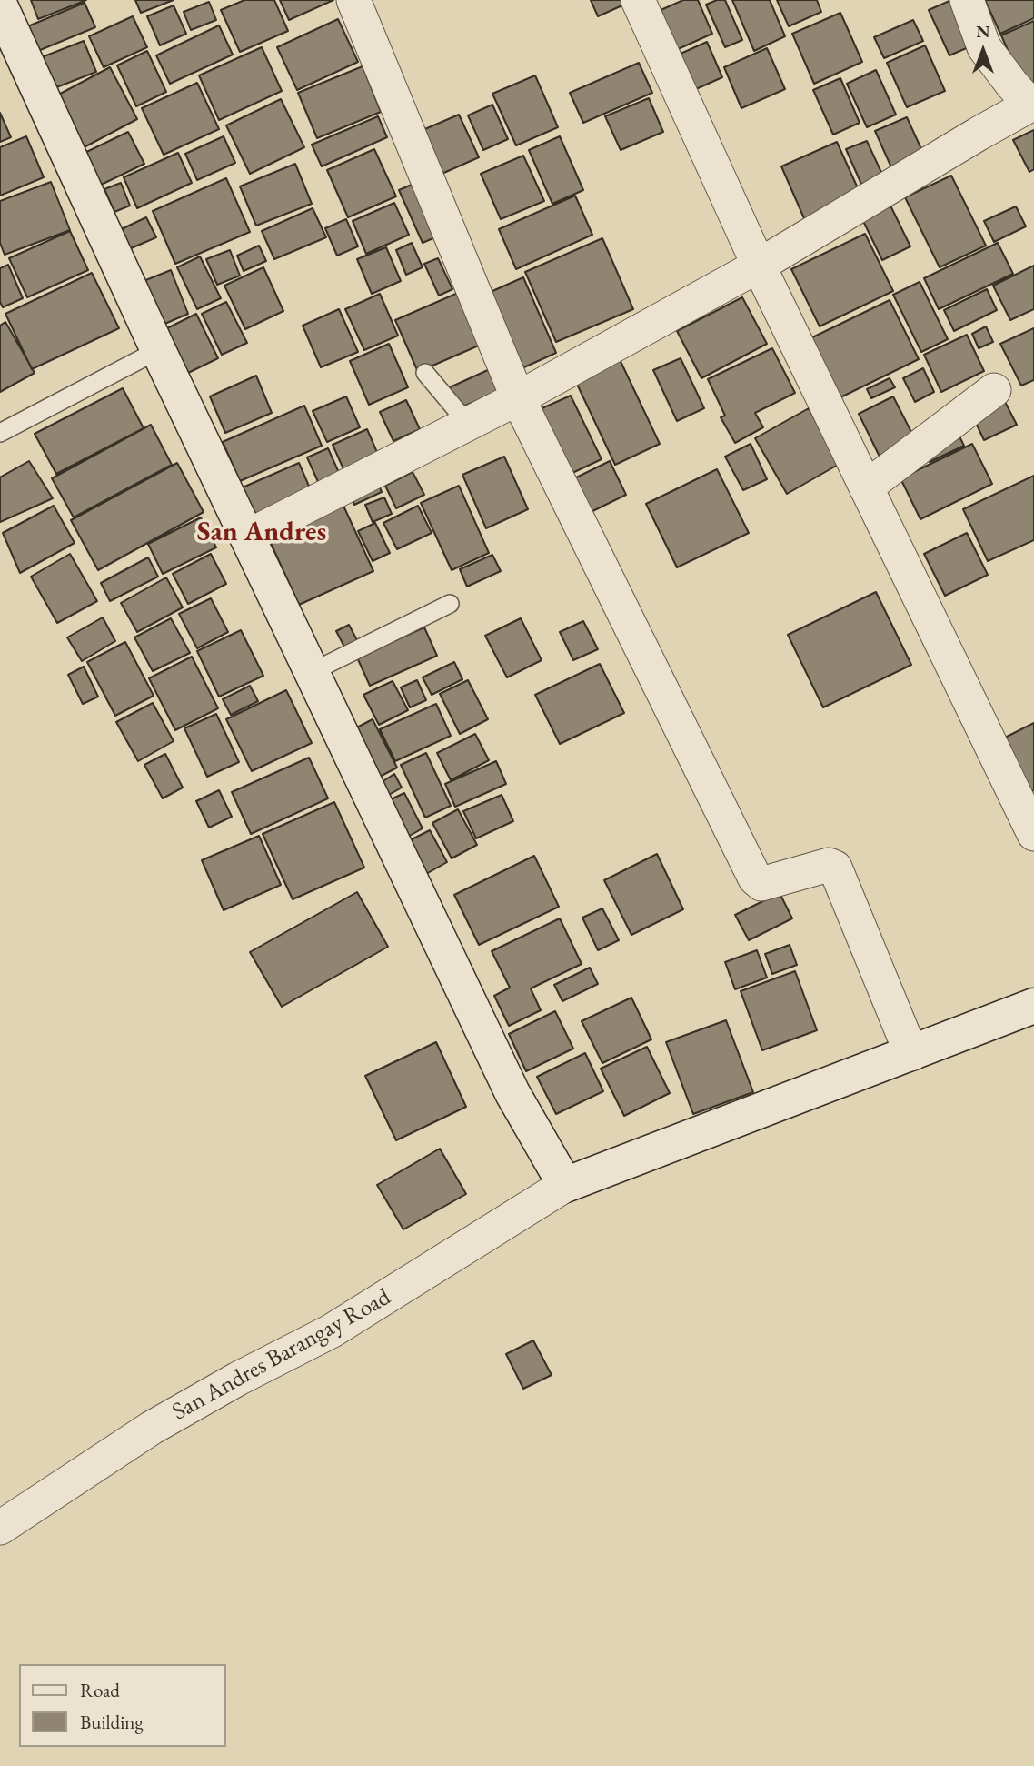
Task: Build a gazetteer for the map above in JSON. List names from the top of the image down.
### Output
{
  "streets": {
    "street": ["San Andres Barangay Road"]
  },
  "districts": ["San Andres"],
  "legend": ["Road", "Building"],
  "north": "top"
}
